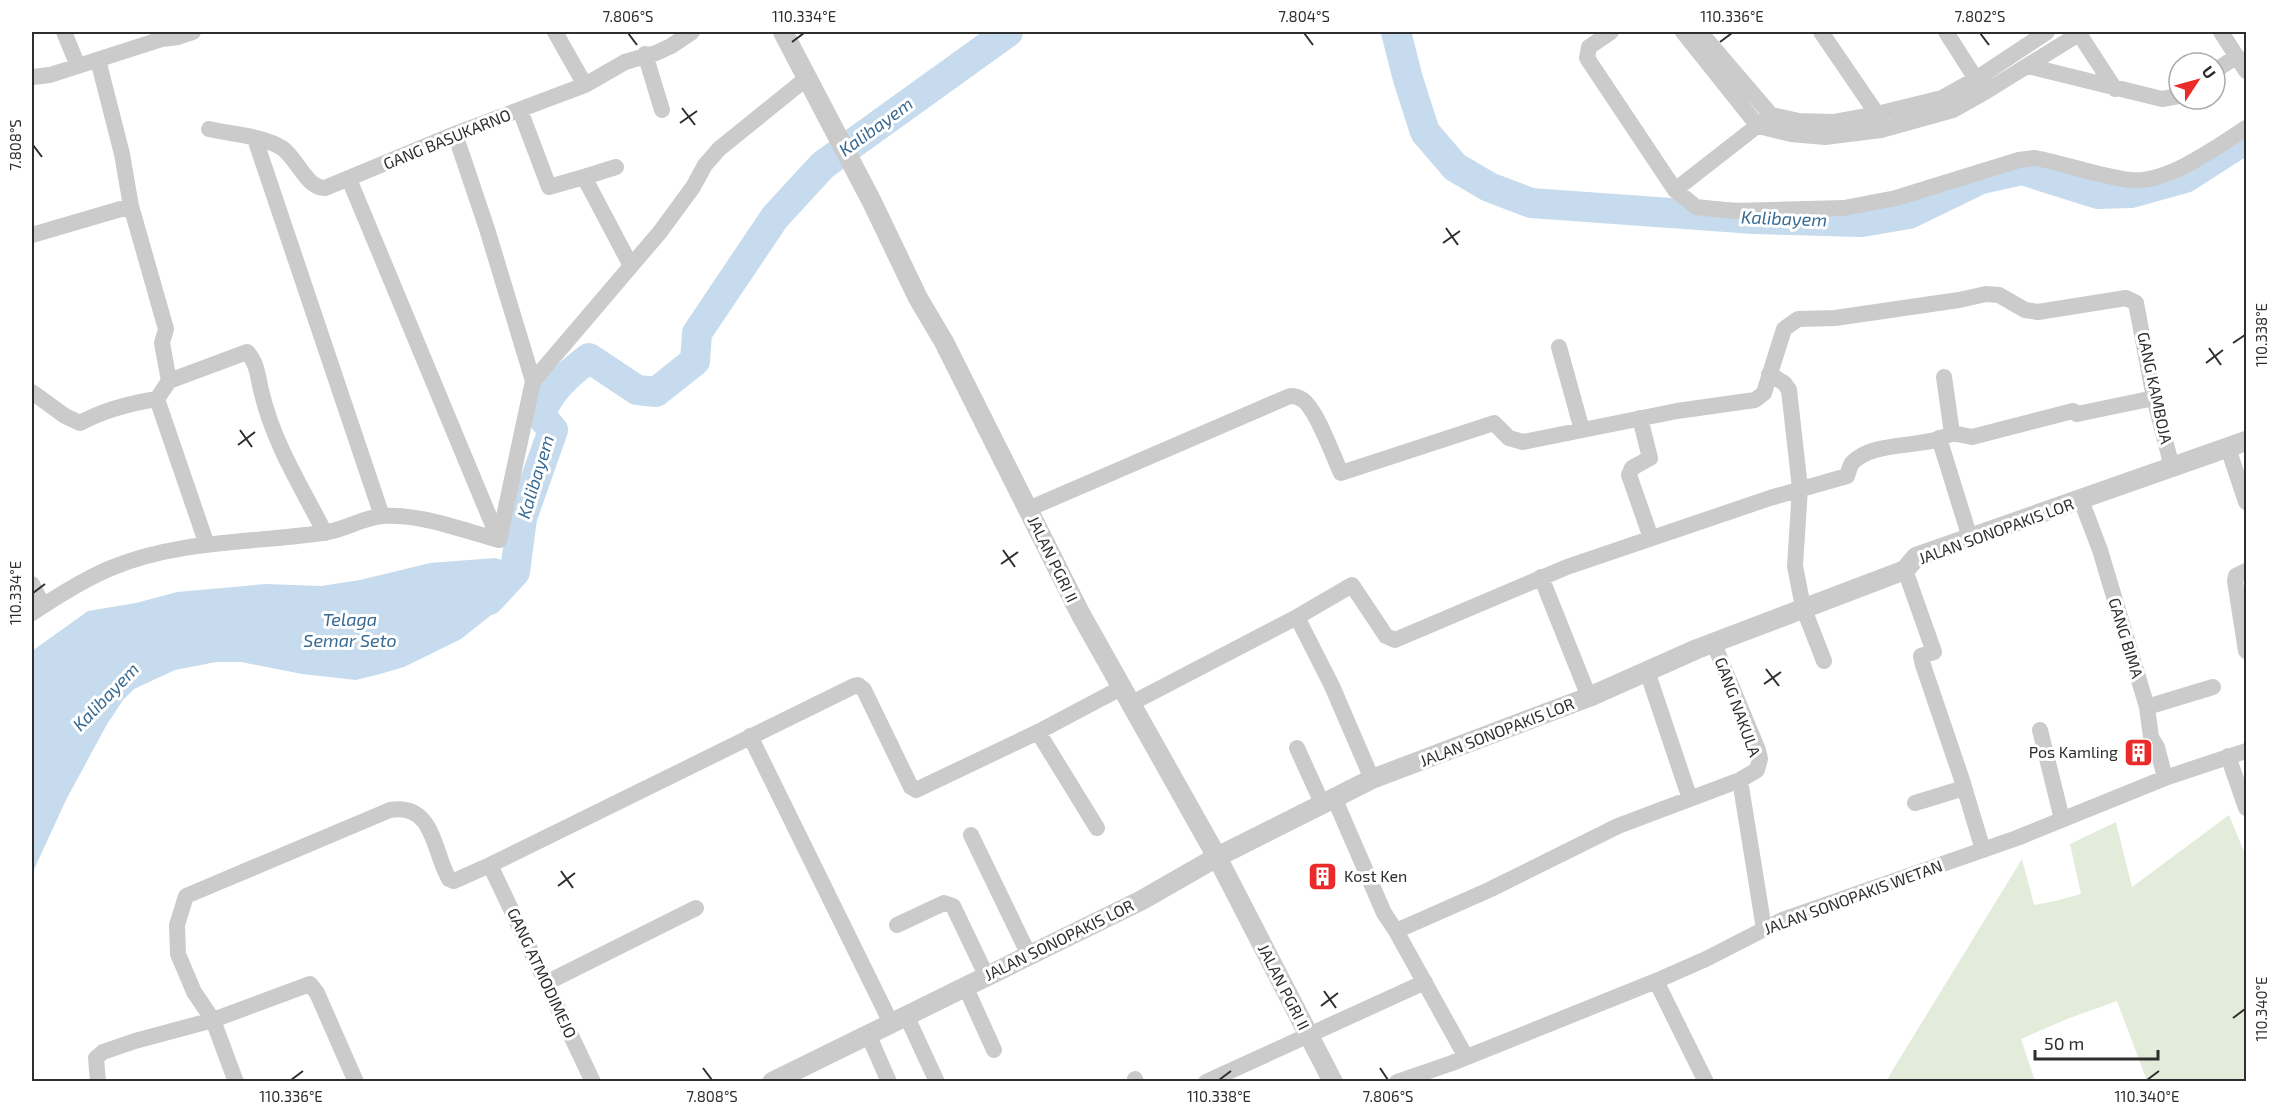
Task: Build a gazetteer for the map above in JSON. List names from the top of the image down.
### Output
{
  "streets": {
    "street": [
      "GANG BASUKARNO",
      "GANG KAMBOJA",
      "JALAN SONOPAKIS LOR",
      "JALAN PGRI II",
      "GANG BIMA",
      "GANG NAKULA",
      "JALAN SONOPAKIS WETAN",
      "GANG ATMODIMEJO"
    ]
  },
  "crossings": [
    ["GANG KAMBOJA", "JALAN SONOPAKIS LOR"],
    ["JALAN SONOPAKIS LOR", "JALAN PGRI II"],
    ["JALAN SONOPAKIS LOR", "GANG BIMA"],
    ["JALAN SONOPAKIS LOR", "GANG NAKULA"],
    ["GANG BIMA", "JALAN SONOPAKIS WETAN"]
  ],
  "water": ["Kalibayem", "Telaga Semar Seto"],
  "places": {
    "building": ["Pos Kamling", "Kost Ken"]
  },
  "scale_bar": "50 m",
  "north": "top right",
  "coordinates": [
    "7.806°S",
    "110.334°E",
    "7.804°S",
    "110.336°E",
    "7.802°S",
    "7.808°S",
    "110.338°E",
    "110.340°E"
  ]
}
